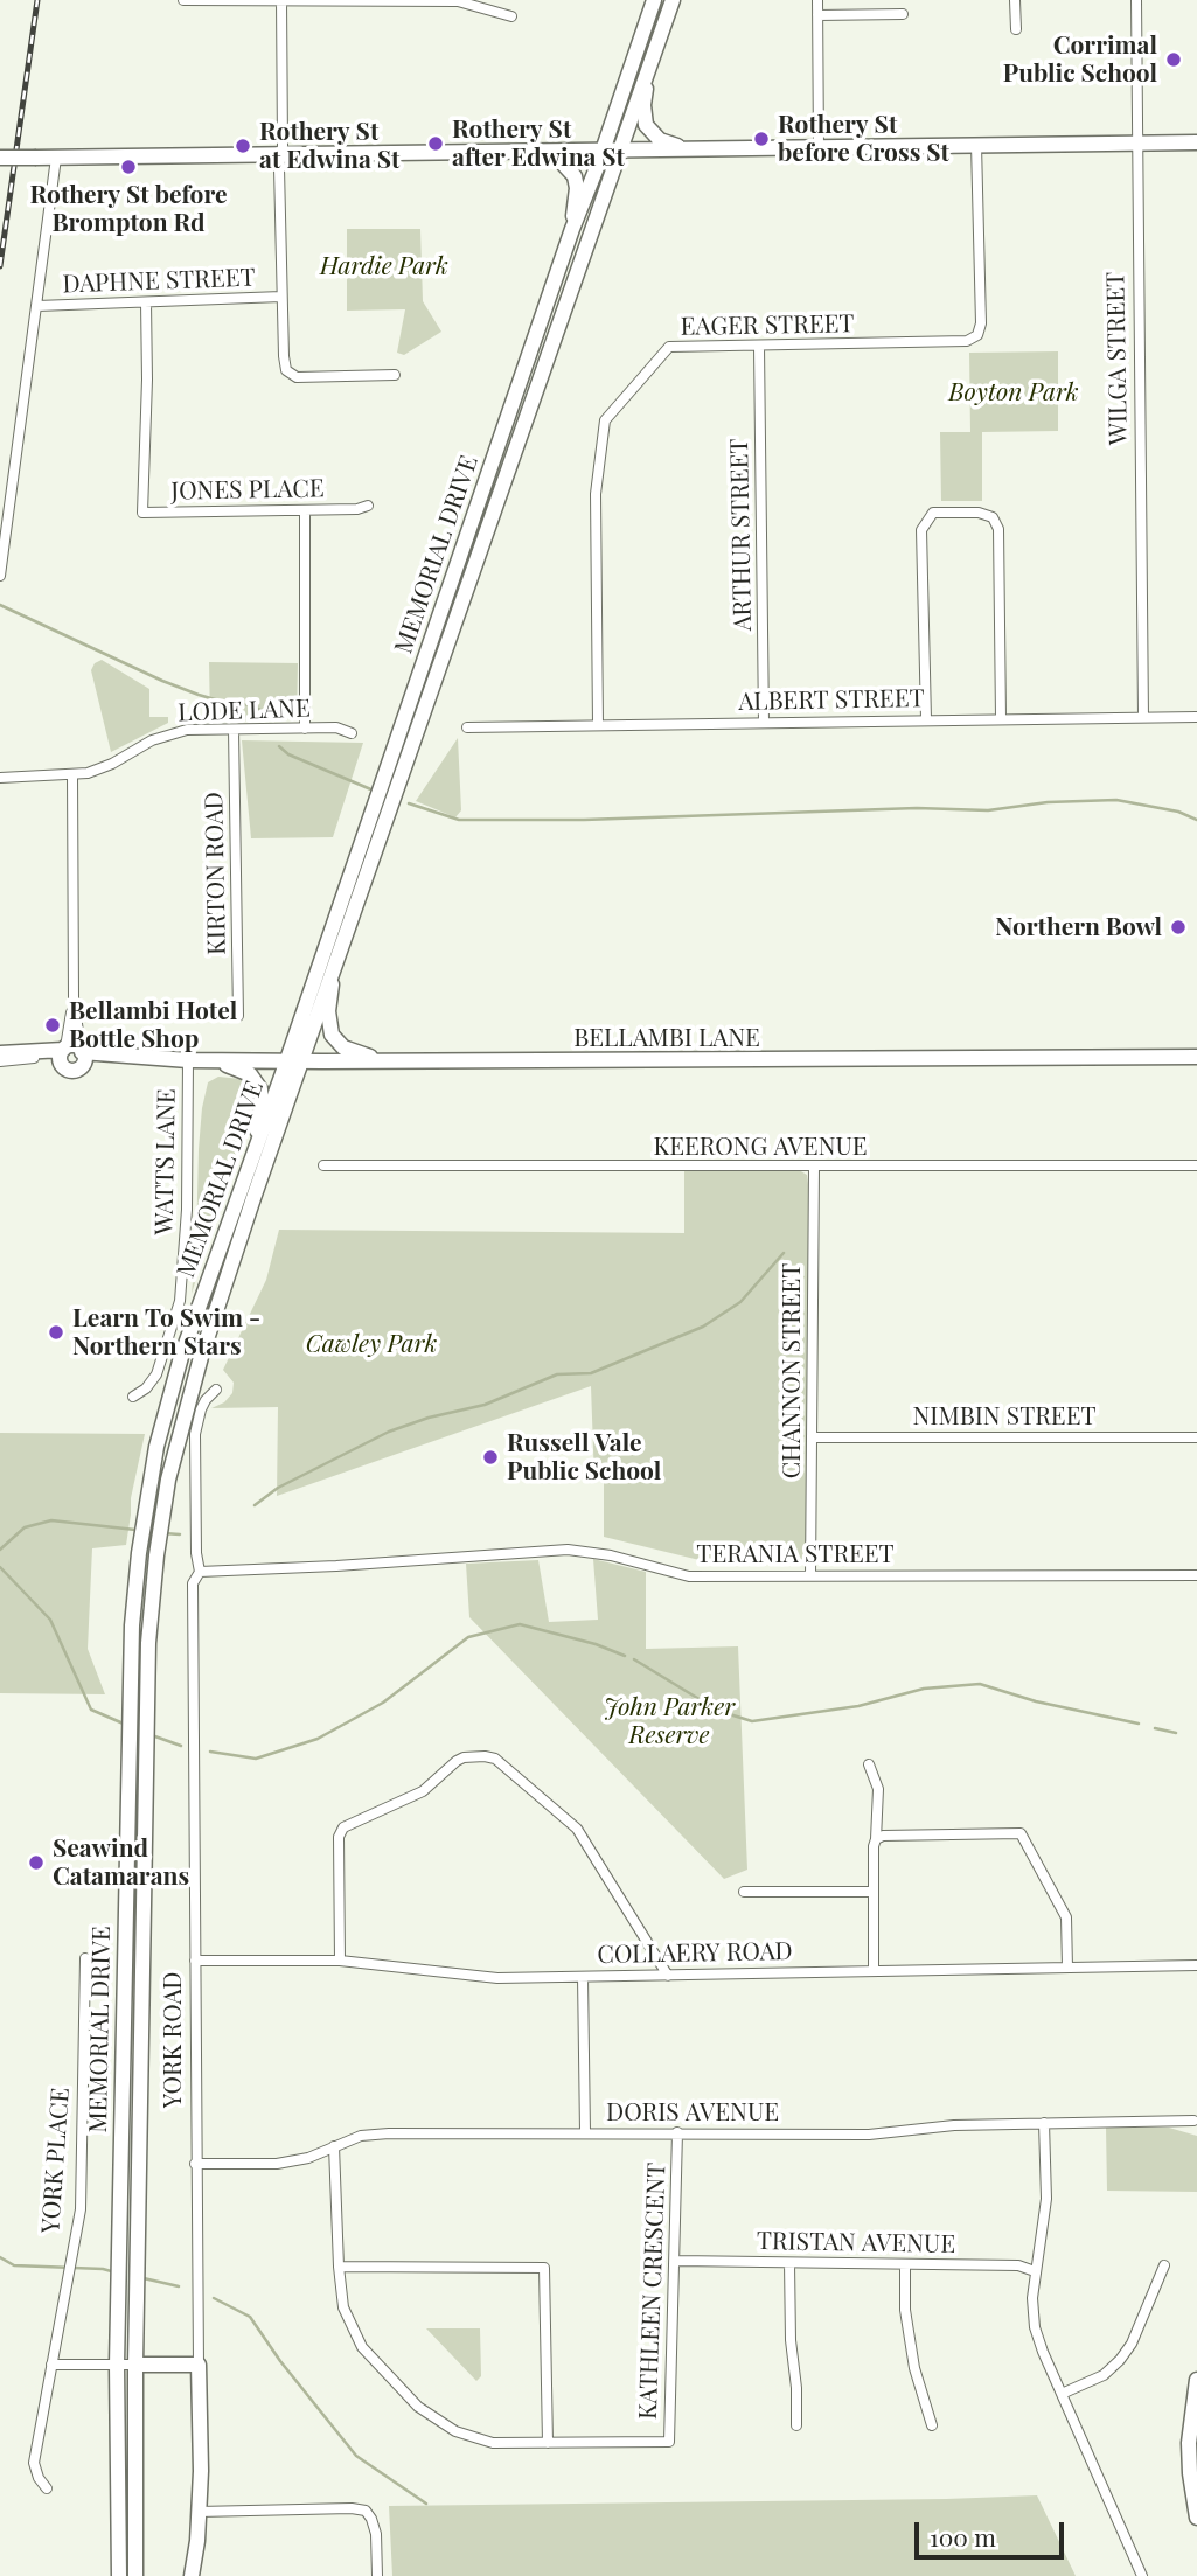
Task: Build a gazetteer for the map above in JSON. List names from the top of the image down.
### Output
{
  "streets": {
    "main road": ["MEMORIAL DRIVE", "BELLAMBI LANE", "YORK ROAD"],
    "street": [
      "DAPHNE STREET",
      "EAGER STREET",
      "WILGA STREET",
      "JONES PLACE",
      "ARTHUR STREET",
      "ALBERT STREET",
      "LODE LANE",
      "KIRTON ROAD",
      "KEERONG AVENUE",
      "WATTS LANE",
      "CHANNON STREET",
      "NIMBIN STREET",
      "TERANIA STREET",
      "COLLAERY ROAD",
      "DORIS AVENUE",
      "YORK PLACE",
      "TRISTAN AVENUE",
      "KATHLEEN CRESCENT"
    ]
  },
  "crossings": [
    ["DAPHNE STREET", "JONES PLACE"],
    ["EAGER STREET", "ARTHUR STREET"],
    ["EAGER STREET", "ALBERT STREET"],
    ["WILGA STREET", "ALBERT STREET"],
    ["ARTHUR STREET", "ALBERT STREET"],
    ["MEMORIAL DRIVE", "BELLAMBI LANE"],
    ["LODE LANE", "KIRTON ROAD"],
    ["BELLAMBI LANE", "WATTS LANE"],
    ["KEERONG AVENUE", "CHANNON STREET"],
    ["CHANNON STREET", "NIMBIN STREET"],
    ["CHANNON STREET", "TERANIA STREET"],
    ["TERANIA STREET", "YORK ROAD"],
    ["COLLAERY ROAD", "YORK ROAD"],
    ["YORK ROAD", "DORIS AVENUE"],
    ["DORIS AVENUE", "KATHLEEN CRESCENT"],
    ["TRISTAN AVENUE", "KATHLEEN CRESCENT"]
  ],
  "parks": [
    "Hardie Park",
    "Boyton Park",
    "Cawley Park",
    "John Parker Reserve"
  ],
  "places": [
    "Corrimal Public School",
    "Rothery St before Cross St",
    "Rothery St after Edwina St",
    "Rothery St at Edwina St",
    "Rothery St before Brompton Rd",
    "Northern Bowl",
    "Bellambi Hotel Bottle Shop",
    "Learn To Swim - Northern Stars",
    "Russell Vale Public School",
    "Seawind Catamarans"
  ],
  "scale_bar": "100 m"
}
